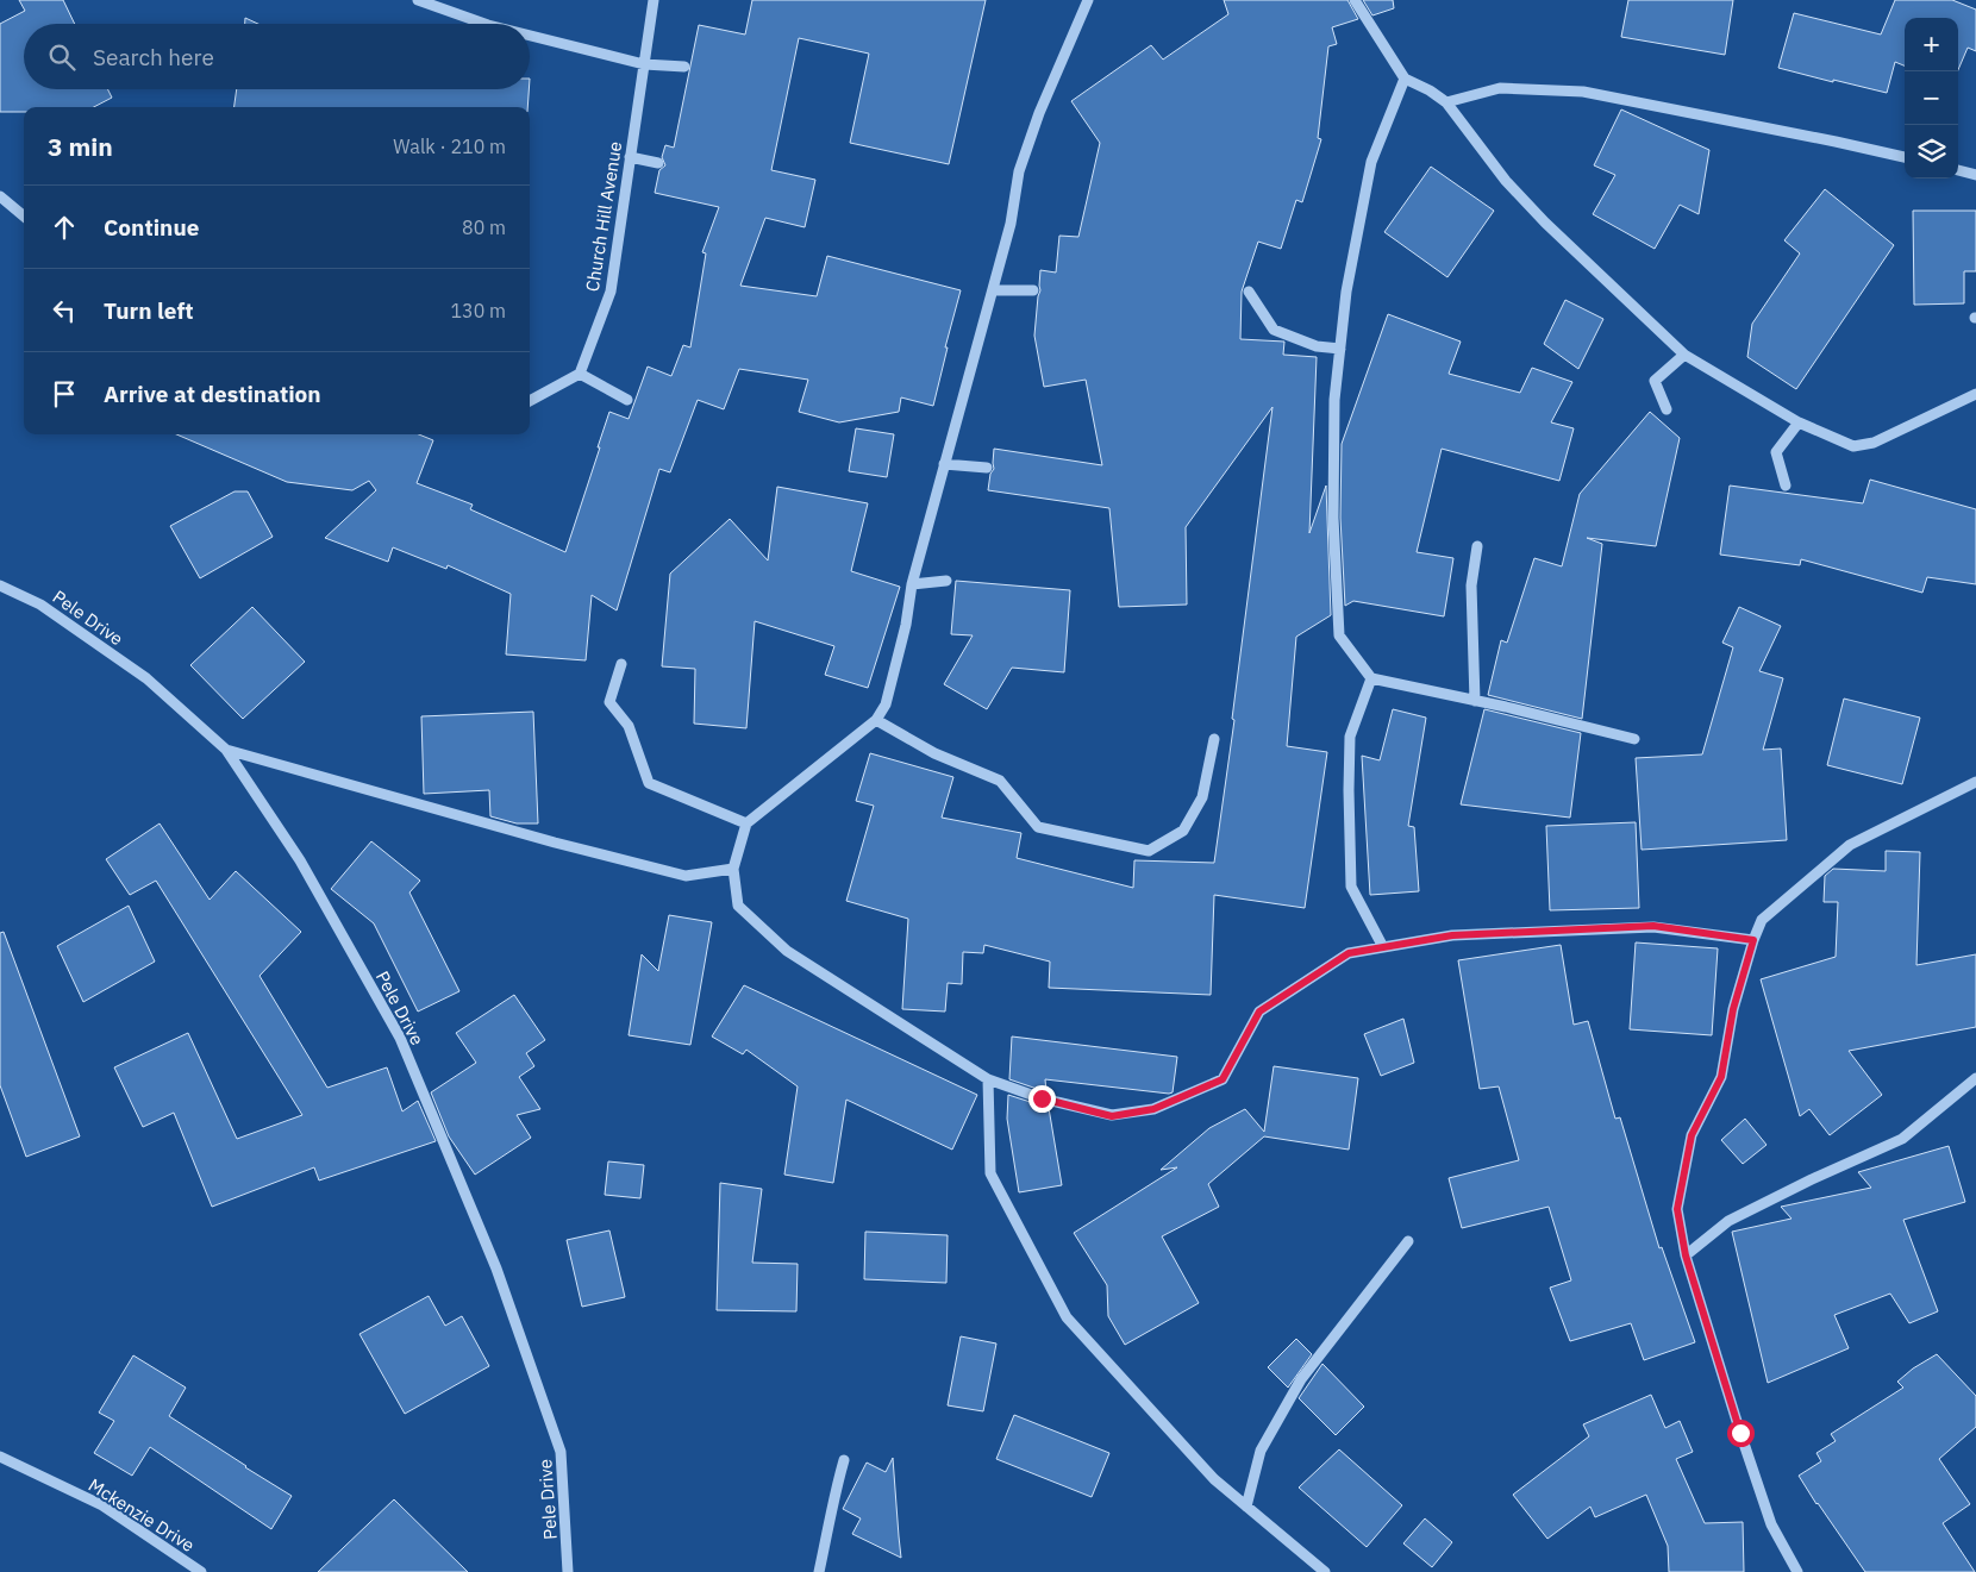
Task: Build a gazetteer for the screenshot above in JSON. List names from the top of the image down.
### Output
{
  "streets": {
    "street": ["Church Hill Avenue", "Pele Drive", "Mckenzie Drive"]
  },
  "page": {
    "map_buttons": ["+", "−"],
    "search": "Search here",
    "heading": ["3 min", "Walk · 210 m"],
    "list": [
      ["Continue", "80 m"],
      ["Turn left", "130 m"],
      "Arrive at destination"
    ]
  }
}
